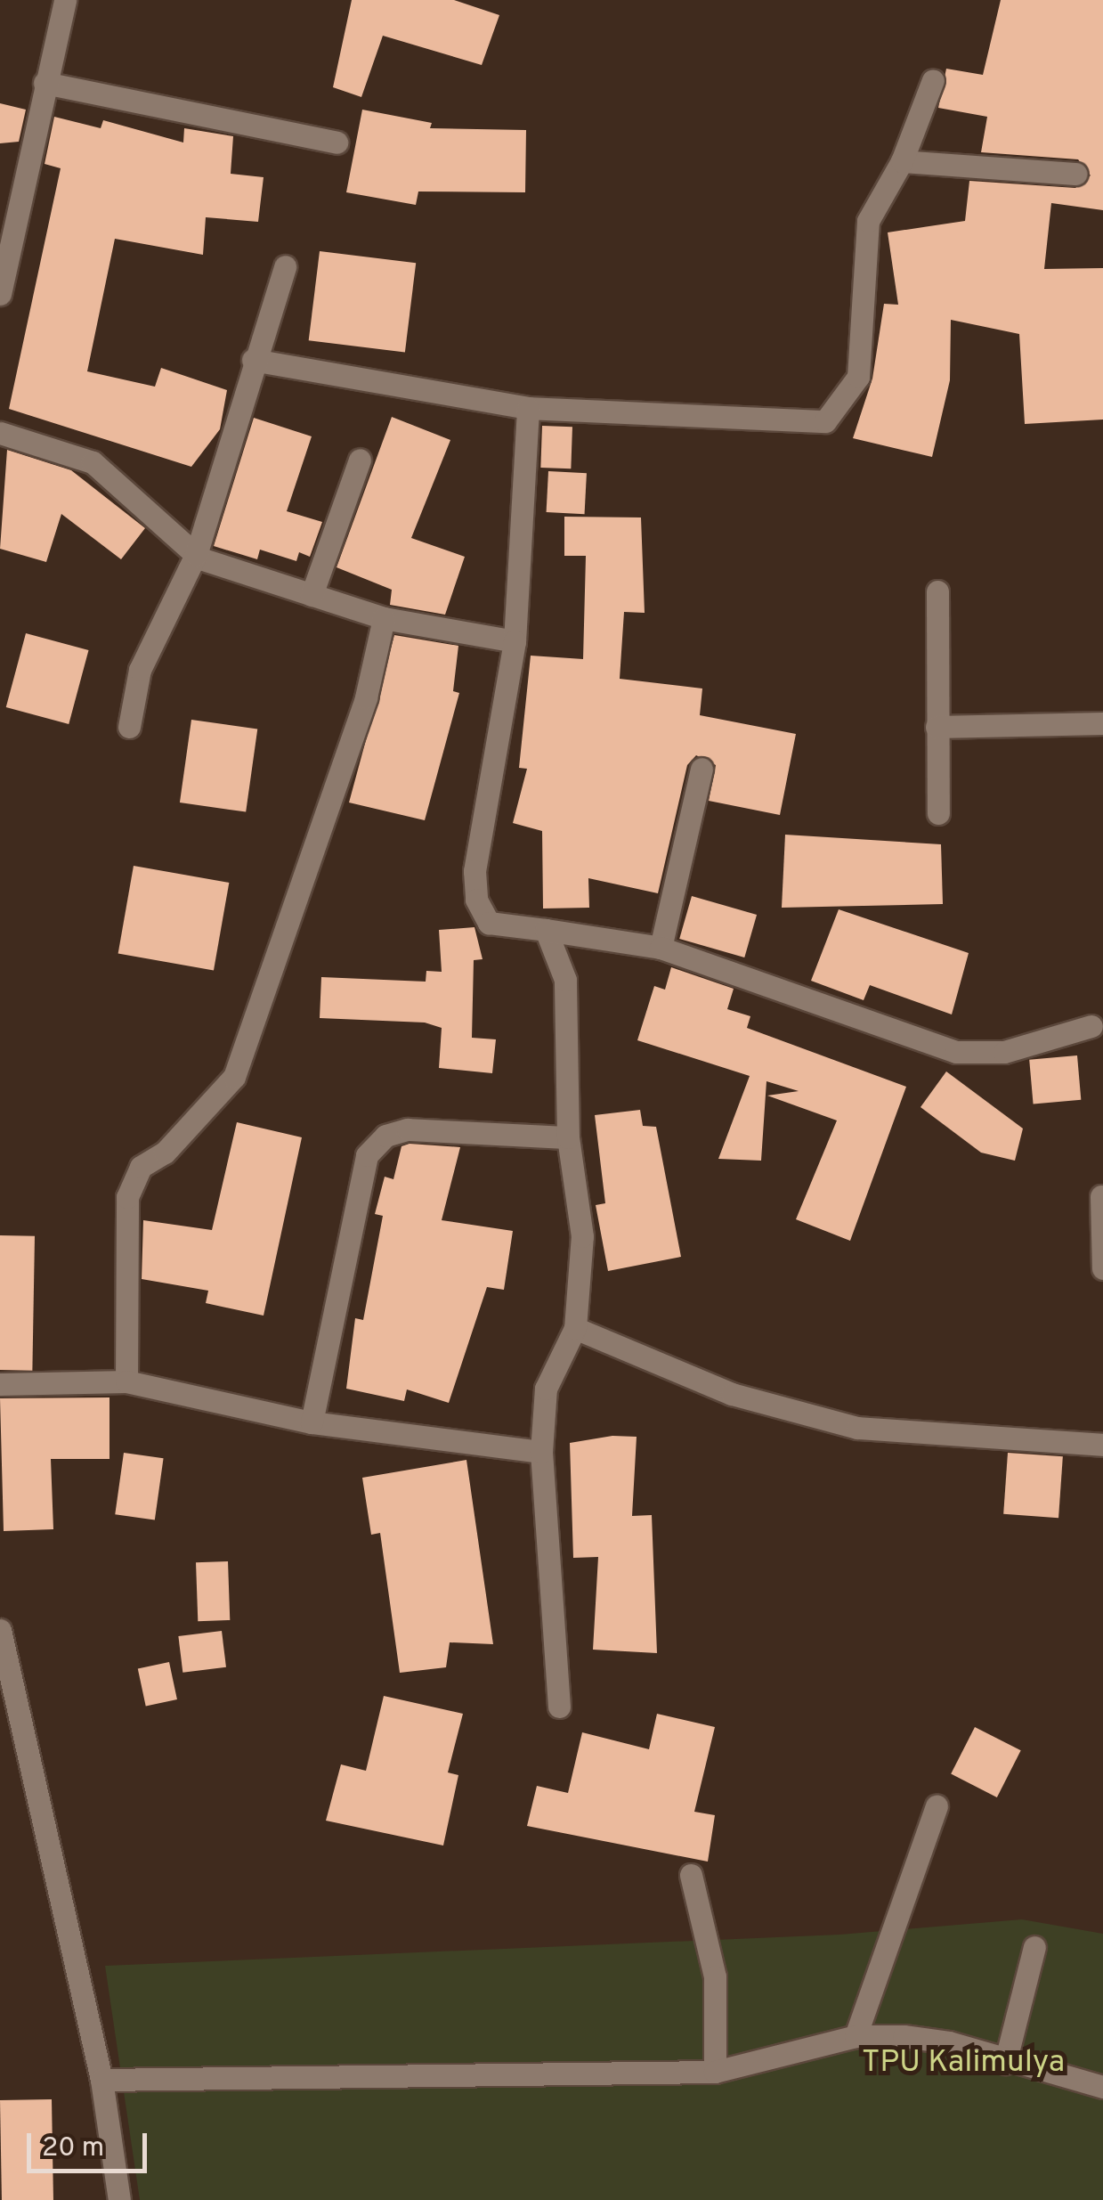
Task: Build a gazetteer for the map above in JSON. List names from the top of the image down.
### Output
{
  "parks": ["TPU Kalimulya"],
  "scale_bar": "20 m"
}
